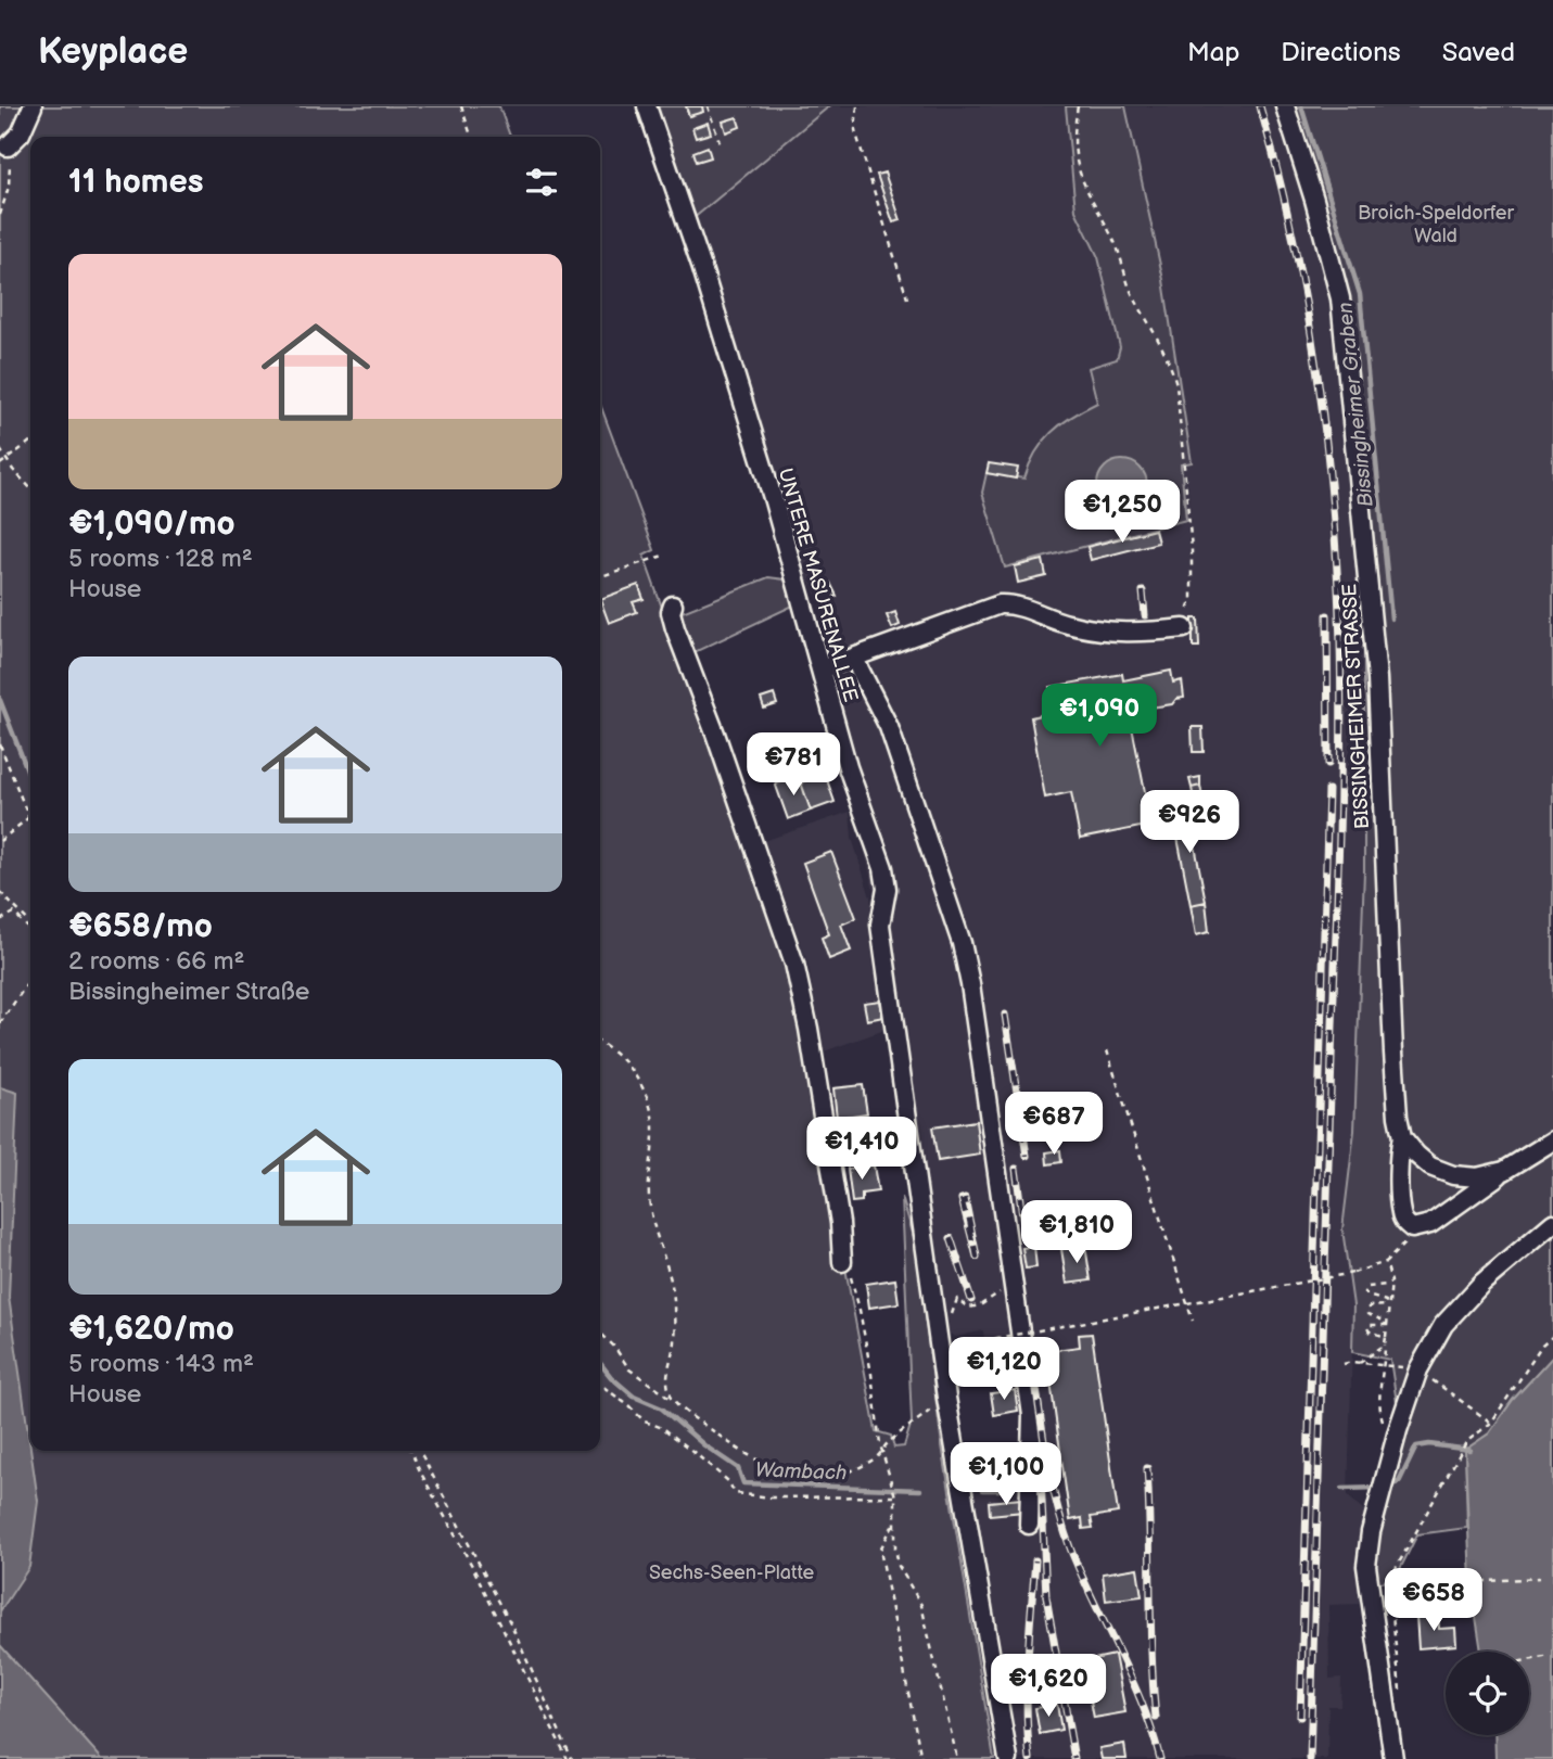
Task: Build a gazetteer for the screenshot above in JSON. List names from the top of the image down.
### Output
{
  "streets": {
    "street": ["UNTERE MASURENALLEE", "BISSINGHEIMER STRASSE"]
  },
  "water": ["Bissingheimer Graben", "Wambach"],
  "parks": ["Broich-Speldorfer Wald", "Sechs-Seen-Platte"],
  "page": {
    "header": "Keyplace",
    "nav": ["Map", "Directions", "Saved"],
    "heading": "11 homes",
    "list": [
      {
        "name": "€1,090/mo",
        "note": "5 rooms · 128 m² · House"
      },
      {
        "name": "€658/mo",
        "note": "2 rooms · 66 m² · Bissingheimer Straße"
      },
      {
        "name": "€1,620/mo",
        "note": "5 rooms · 143 m² · House"
      }
    ],
    "price": [
      "€1,250",
      "€1,090",
      "€781",
      "€926",
      "€687",
      "€1,410",
      "€1,810",
      "€1,120",
      "€1,100",
      "€658",
      "€1,620"
    ]
  }
}
